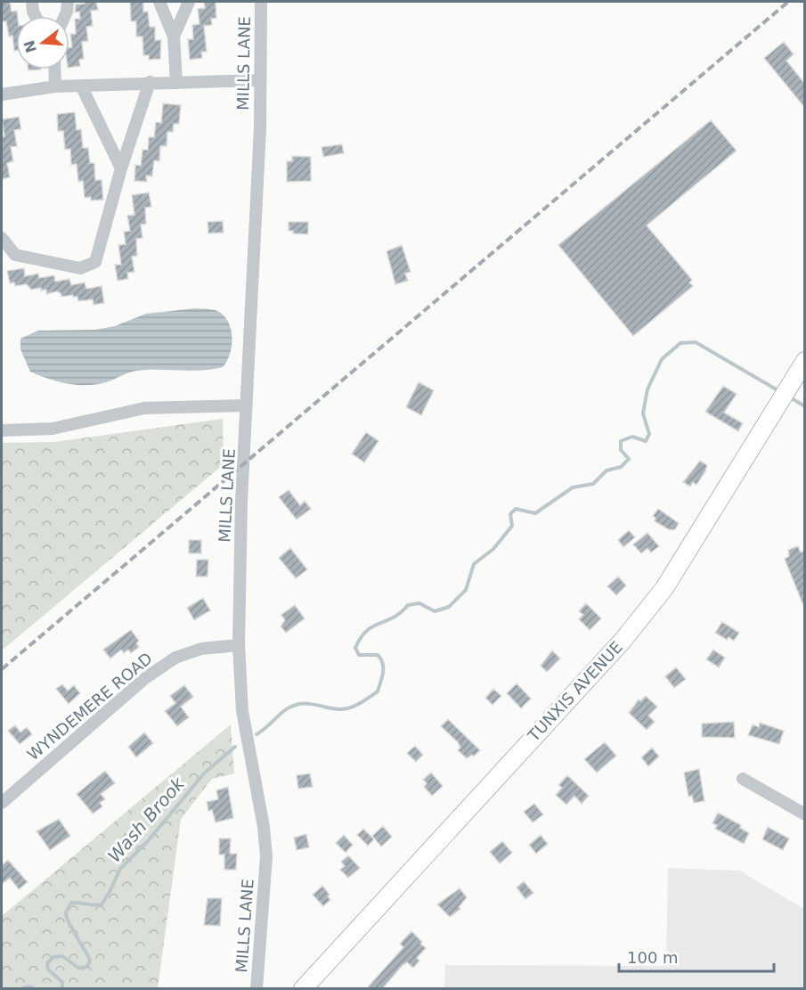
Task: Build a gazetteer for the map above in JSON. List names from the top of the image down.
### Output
{
  "streets": {
    "main road": ["TUNXIS AVENUE"],
    "street": ["MILLS LANE", "WYNDEMERE ROAD"]
  },
  "crossings": [
    ["MILLS LANE", "WYNDEMERE ROAD"]
  ],
  "water": ["Wash Brook"],
  "scale_bar": "100 m",
  "north": "left"
}
